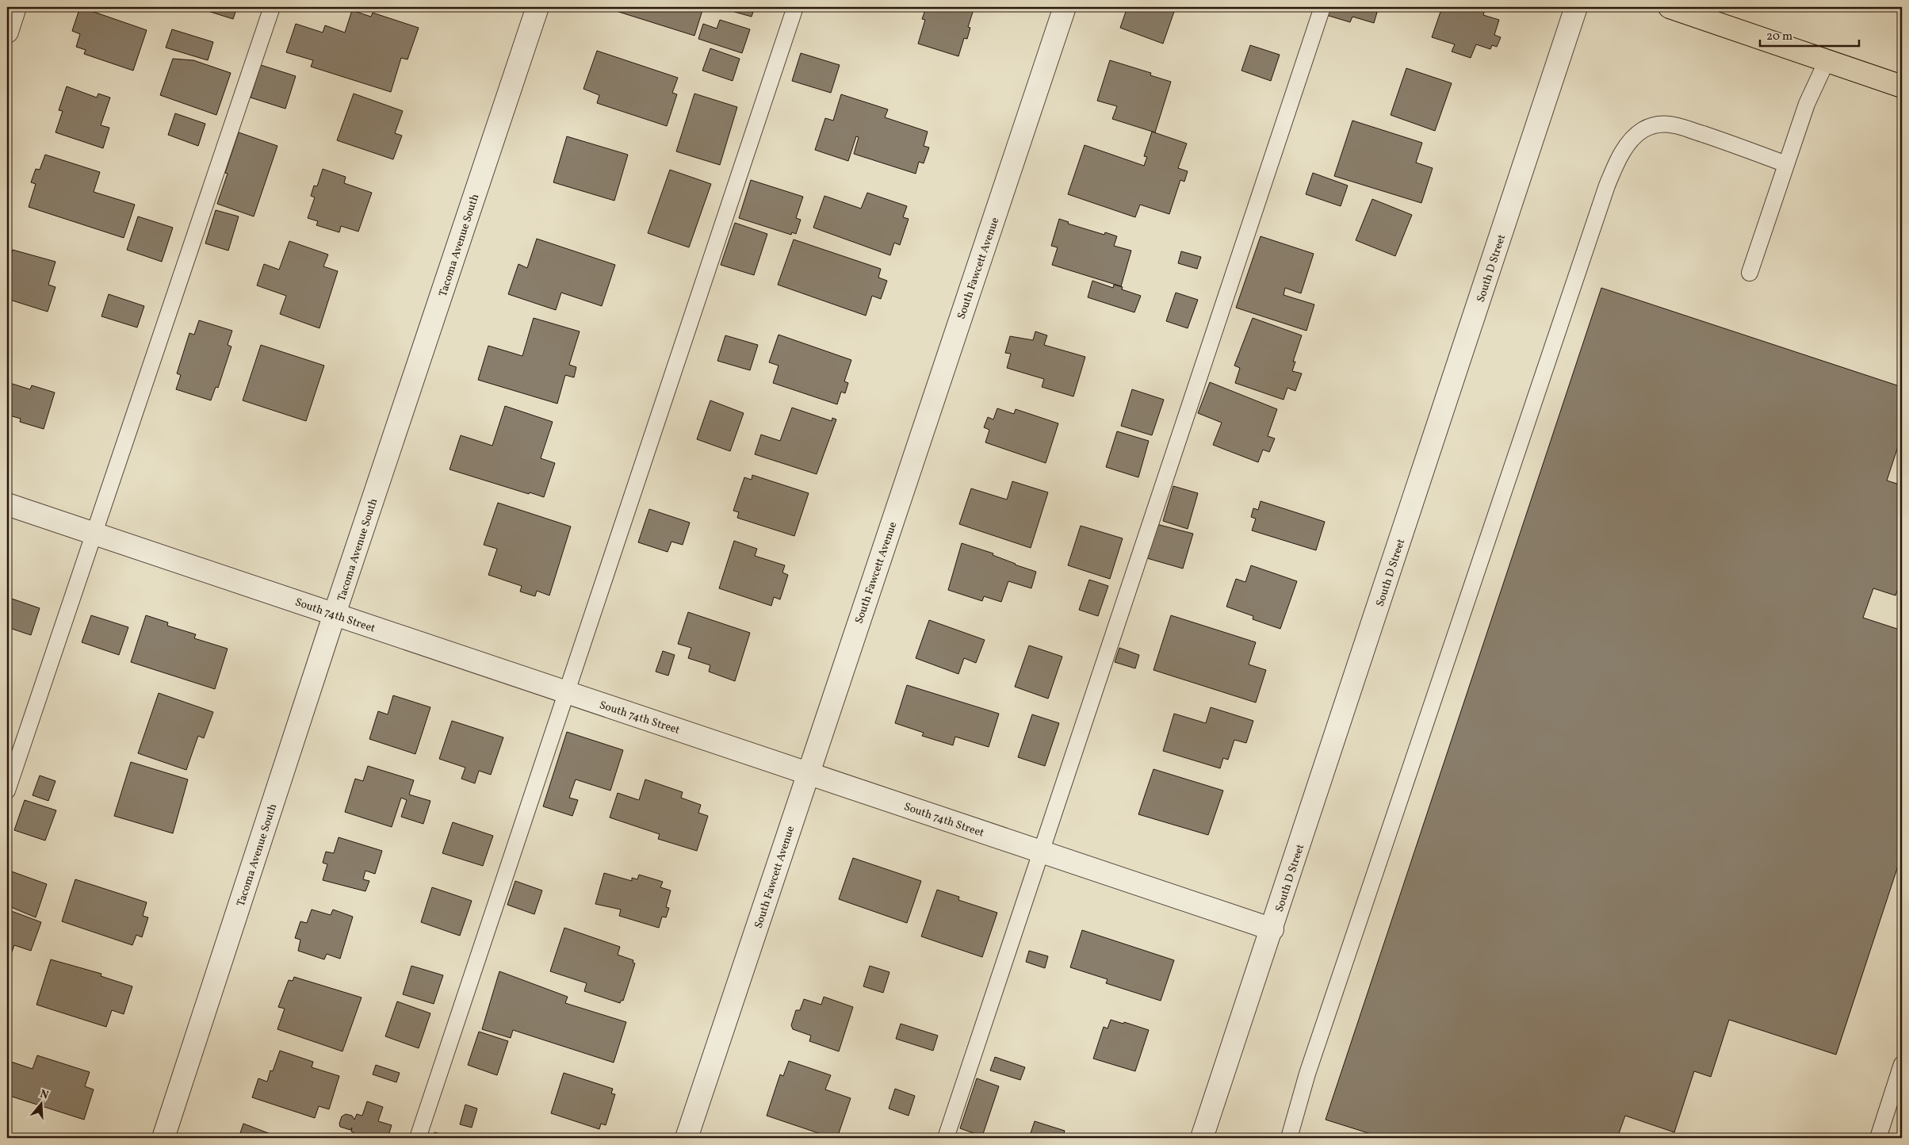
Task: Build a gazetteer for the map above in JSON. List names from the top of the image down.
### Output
{
  "streets": {
    "street": [
      "Tacoma Avenue South",
      "South Fawcett Avenue",
      "South D Street",
      "South 74th Street"
    ]
  },
  "crossings": [
    ["Tacoma Avenue South", "South 74th Street"],
    ["South Fawcett Avenue", "South 74th Street"],
    ["South D Street", "South 74th Street"]
  ],
  "scale_bar": "20 m",
  "north": "top"
}
